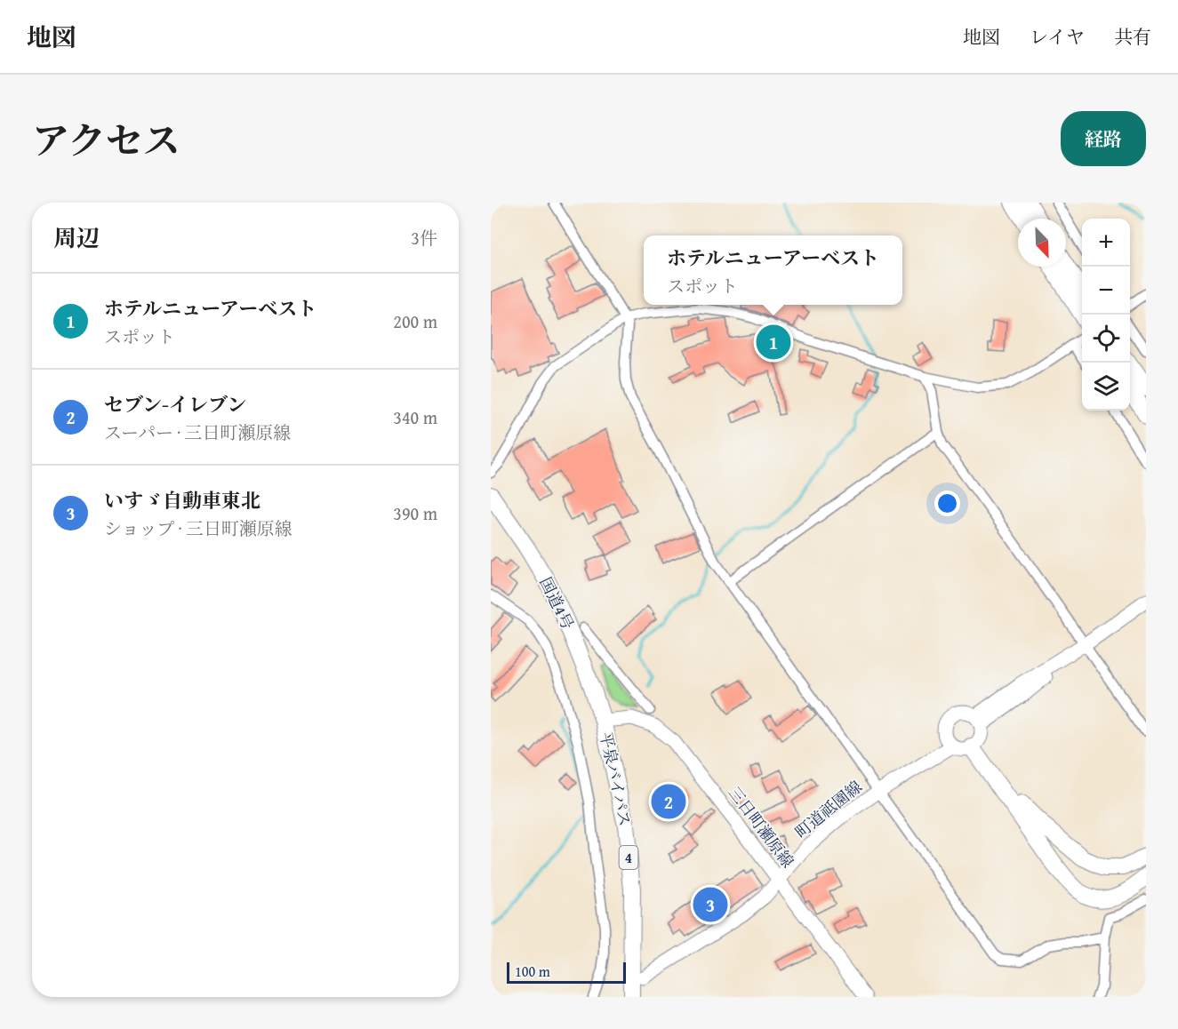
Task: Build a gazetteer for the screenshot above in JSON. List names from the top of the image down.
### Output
{
  "streets": {
    "highway": ["国道4号", "平泉バイパス", "4"],
    "street": ["町道祗園線", "三日町瀬原線"]
  },
  "crossings": [
    ["国道4号", "平泉バイパス"],
    ["国道4号", "三日町瀬原線"],
    ["平泉バイパス", "三日町瀬原線"],
    ["町道祗園線", "三日町瀬原線"]
  ],
  "scale_bar": "100 m",
  "north": "bottom right",
  "page": {
    "header": "地図",
    "nav": ["地図", "レイヤ", "共有"],
    "title": "アクセス",
    "buttons": "経路",
    "heading": ["周辺", "3件"],
    "map_buttons": ["+", "−"],
    "popup": ["ホテルニューアーベスト", "スポット"],
    "list": [
      {
        "mark": "1",
        "name": "ホテルニューアーベスト",
        "note": "スポット",
        "value": "200 m"
      },
      {
        "mark": "2",
        "name": "セブン-イレブン",
        "note": "スーパー · 三日町瀬原線",
        "value": "340 m"
      },
      {
        "mark": "3",
        "name": "いすゞ自動車東北",
        "note": "ショップ · 三日町瀬原線",
        "value": "390 m"
      }
    ],
    "pins": ["1", "2", "3"],
    "scale": "100 m"
  }
}
